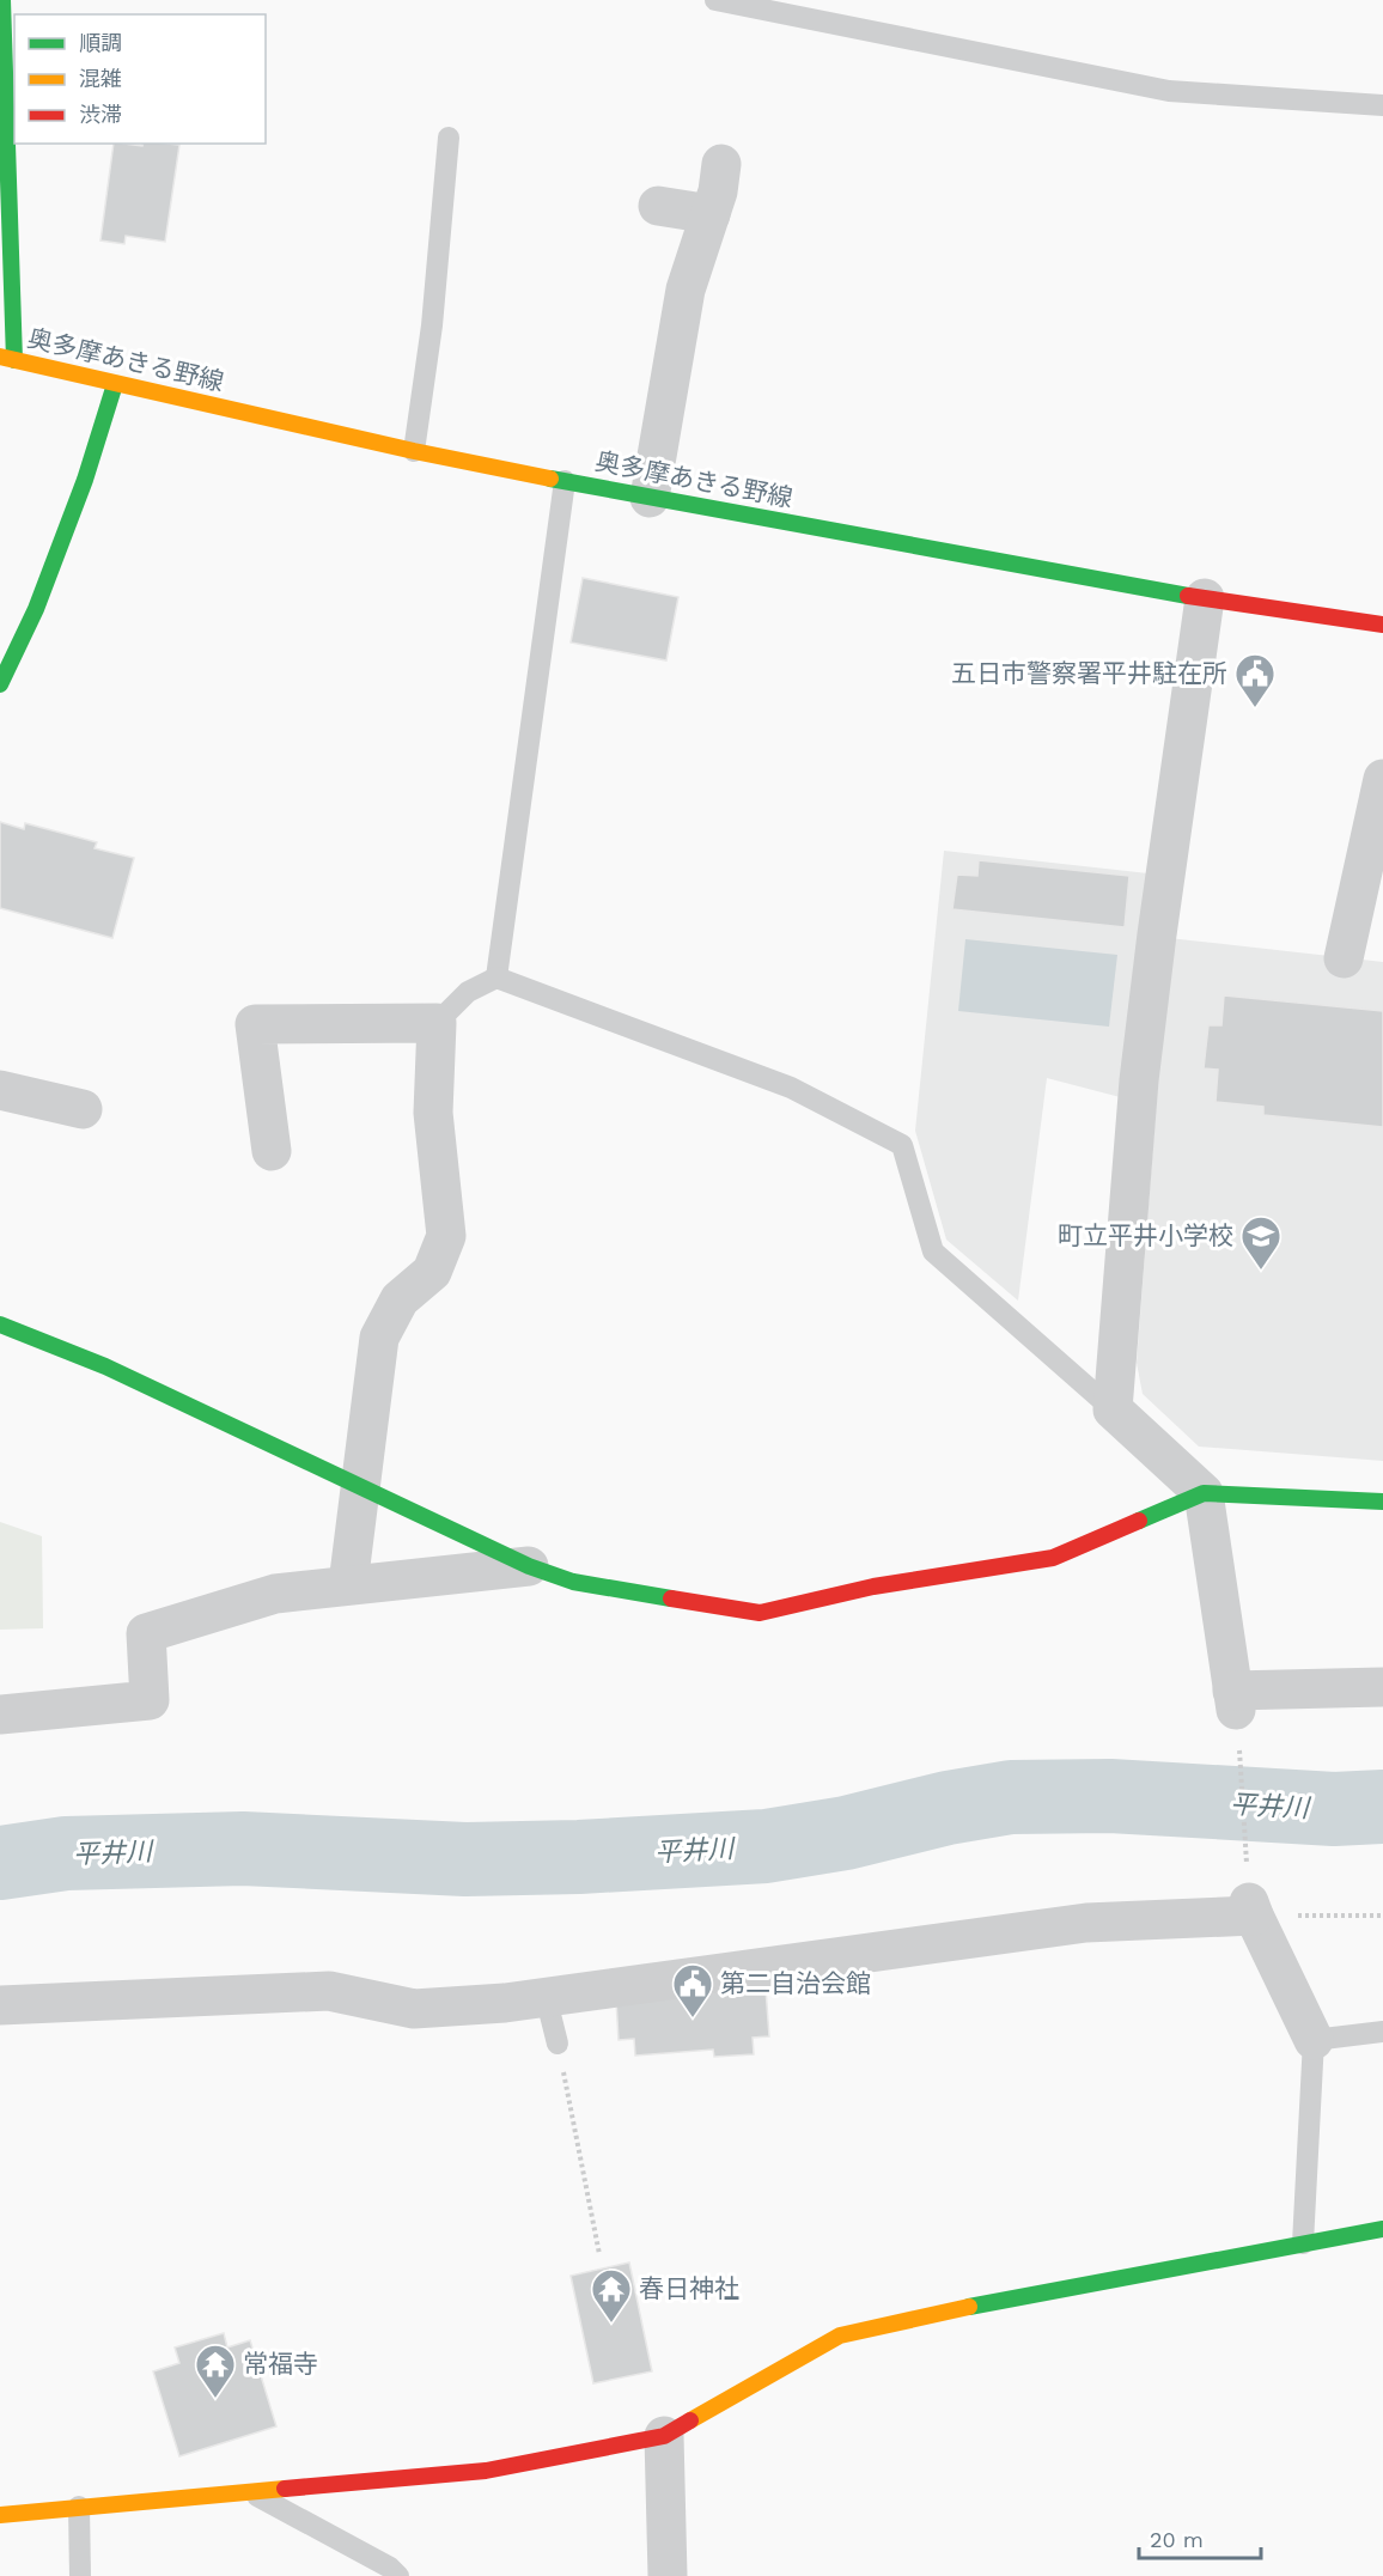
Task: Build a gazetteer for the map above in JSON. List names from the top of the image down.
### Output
{
  "streets": {
    "street": ["奥多摩あきる野線"]
  },
  "water": ["平井川"],
  "places": {
    "public building": ["五日市警察署平井駐在所", "第二自治会館"],
    "school or university": ["町立平井小学校"],
    "temple": ["春日神社", "常福寺"]
  },
  "legend": ["順調", "混雑", "渋滞"],
  "scale_bar": "20 m"
}
